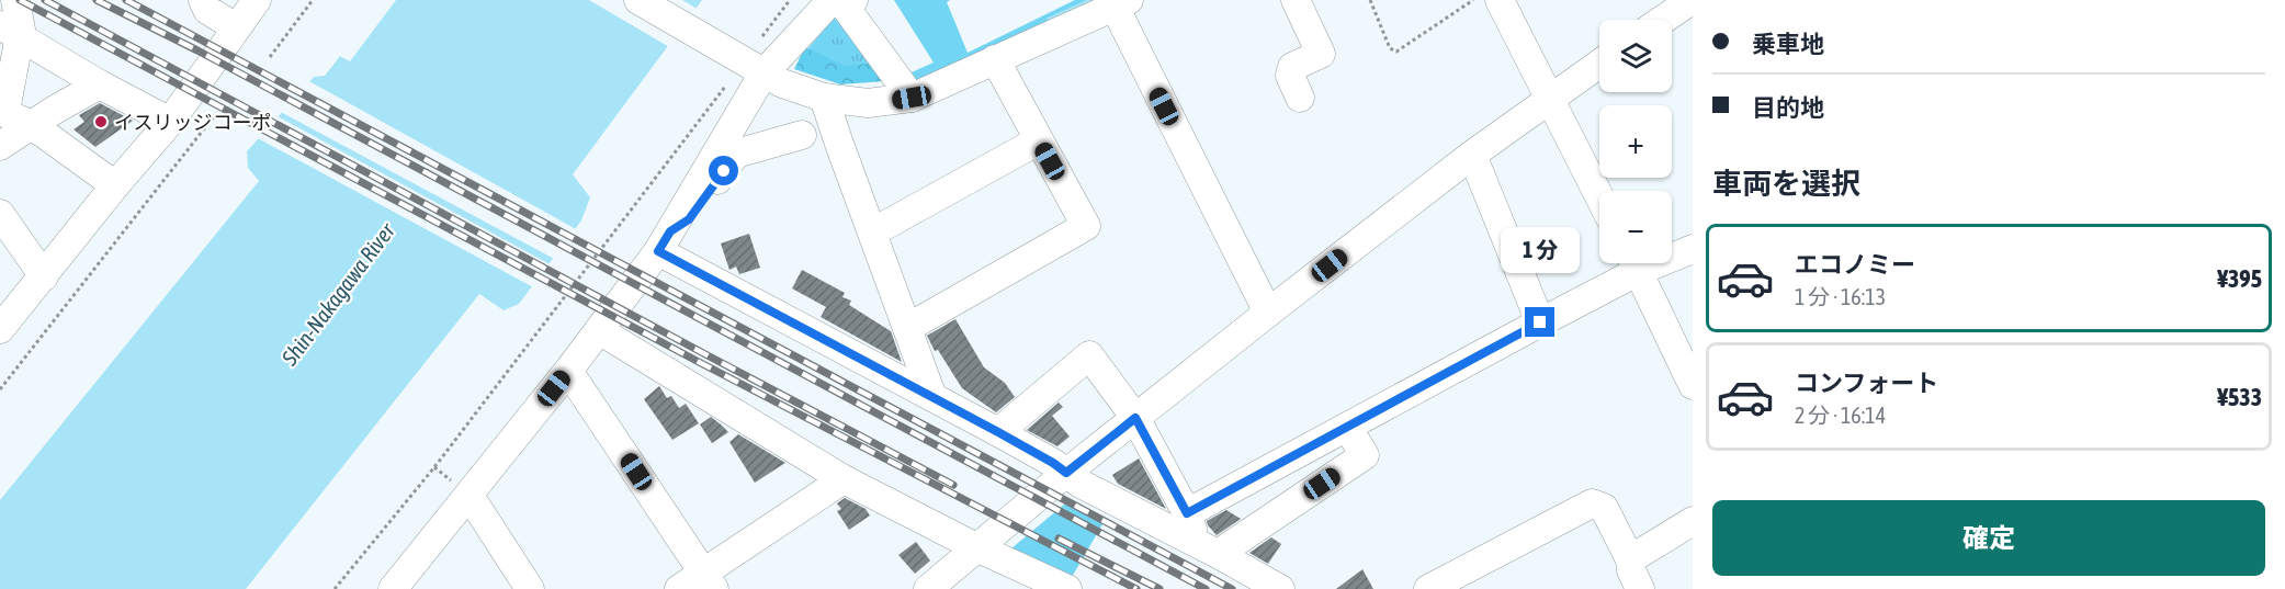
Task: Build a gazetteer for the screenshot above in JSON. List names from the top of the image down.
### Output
{
  "water": ["Shin-Nakagawa River"],
  "places": ["イスリッジコーポ"],
  "page": {
    "banner": ["乗車地", "目的地"],
    "map_buttons": ["+", "−"],
    "heading": "車両を選択",
    "list": [
      {
        "name": "エコノミー",
        "note": "1 分 · 16:13",
        "value": "¥395"
      },
      {
        "name": "コンフォート",
        "note": "2 分 · 16:14",
        "value": "¥533"
      }
    ],
    "bubble": "1 分",
    "buttons": "確定"
  }
}
